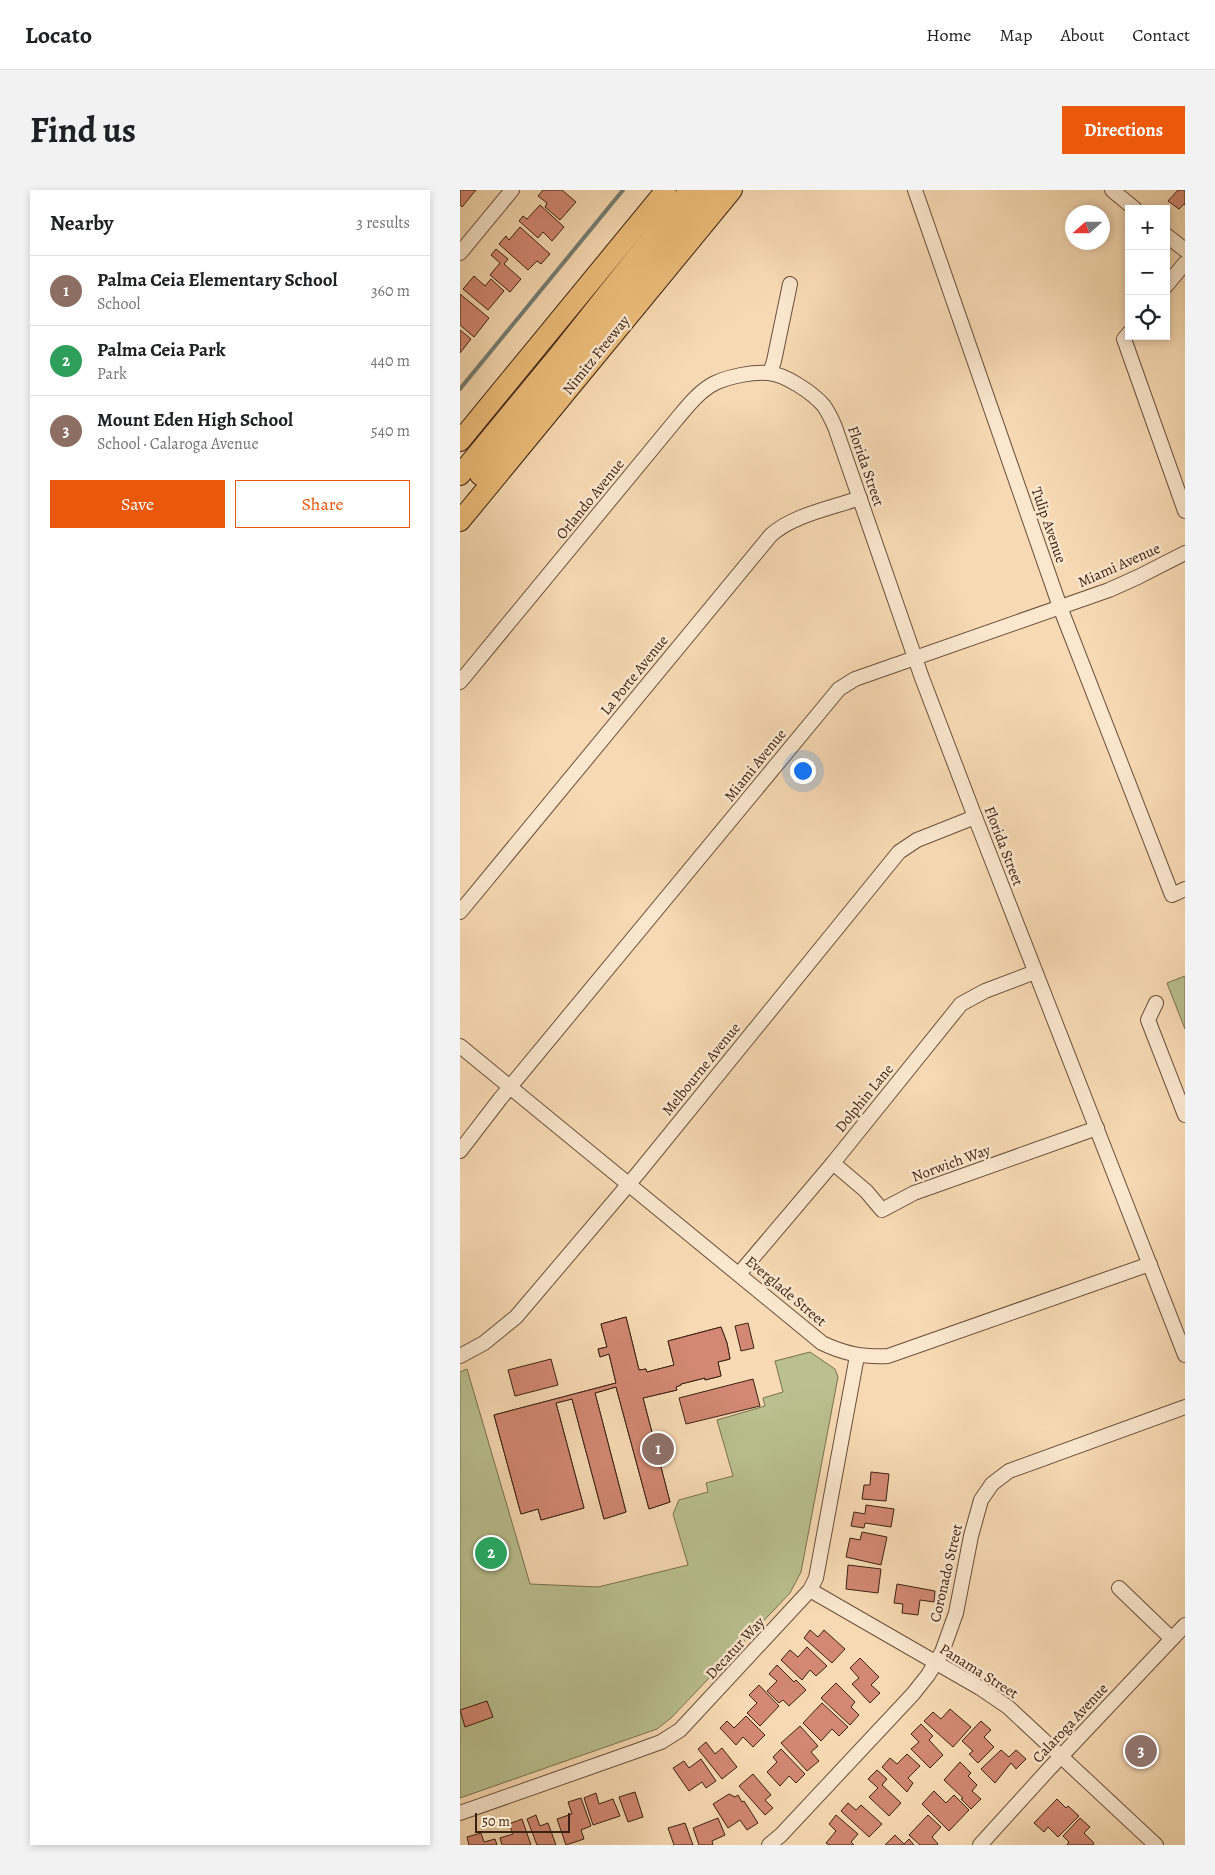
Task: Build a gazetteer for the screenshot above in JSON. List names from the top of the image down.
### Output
{
  "streets": {
    "highway": ["Nimitz Freeway"],
    "street": [
      "Florida Street",
      "Orlando Avenue",
      "Tulip Avenue",
      "Miami Avenue",
      "La Porte Avenue",
      "Melbourne Avenue",
      "Dolphin Lane",
      "Norwich Way",
      "Everglade Street",
      "Coronado Street",
      "Decatur Way",
      "Panama Street",
      "Calaroga Avenue"
    ]
  },
  "crossings": [
    ["Florida Street", "Orlando Avenue"],
    ["Florida Street", "Miami Avenue"],
    ["Florida Street", "La Porte Avenue"],
    ["Florida Street", "Melbourne Avenue"],
    ["Florida Street", "Dolphin Lane"],
    ["Florida Street", "Norwich Way"],
    ["Florida Street", "Everglade Street"],
    ["Tulip Avenue", "Miami Avenue"],
    ["Miami Avenue", "Everglade Street"],
    ["Melbourne Avenue", "Everglade Street"],
    ["Dolphin Lane", "Norwich Way"],
    ["Dolphin Lane", "Everglade Street"],
    ["Everglade Street", "Decatur Way"],
    ["Coronado Street", "Panama Street"],
    ["Decatur Way", "Panama Street"],
    ["Panama Street", "Calaroga Avenue"]
  ],
  "scale_bar": "50 m",
  "north": "left",
  "page": {
    "header": "Locato",
    "nav": [
      "Home",
      "Map",
      "About",
      "Contact"
    ],
    "title": "Find us",
    "buttons": [
      "Directions",
      ["Save", "Share"]
    ],
    "heading": ["Nearby", "3 results"],
    "map_buttons": ["+", "−"],
    "list": [
      {
        "mark": "1",
        "name": "Palma Ceia Elementary School",
        "note": "School",
        "value": "360 m"
      },
      {
        "mark": "2",
        "name": "Palma Ceia Park",
        "note": "Park",
        "value": "440 m"
      },
      {
        "mark": "3",
        "name": "Mount Eden High School",
        "note": "School · Calaroga Avenue",
        "value": "540 m"
      }
    ],
    "pins": ["1", "2", "3"],
    "scale": "50 m"
  }
}
